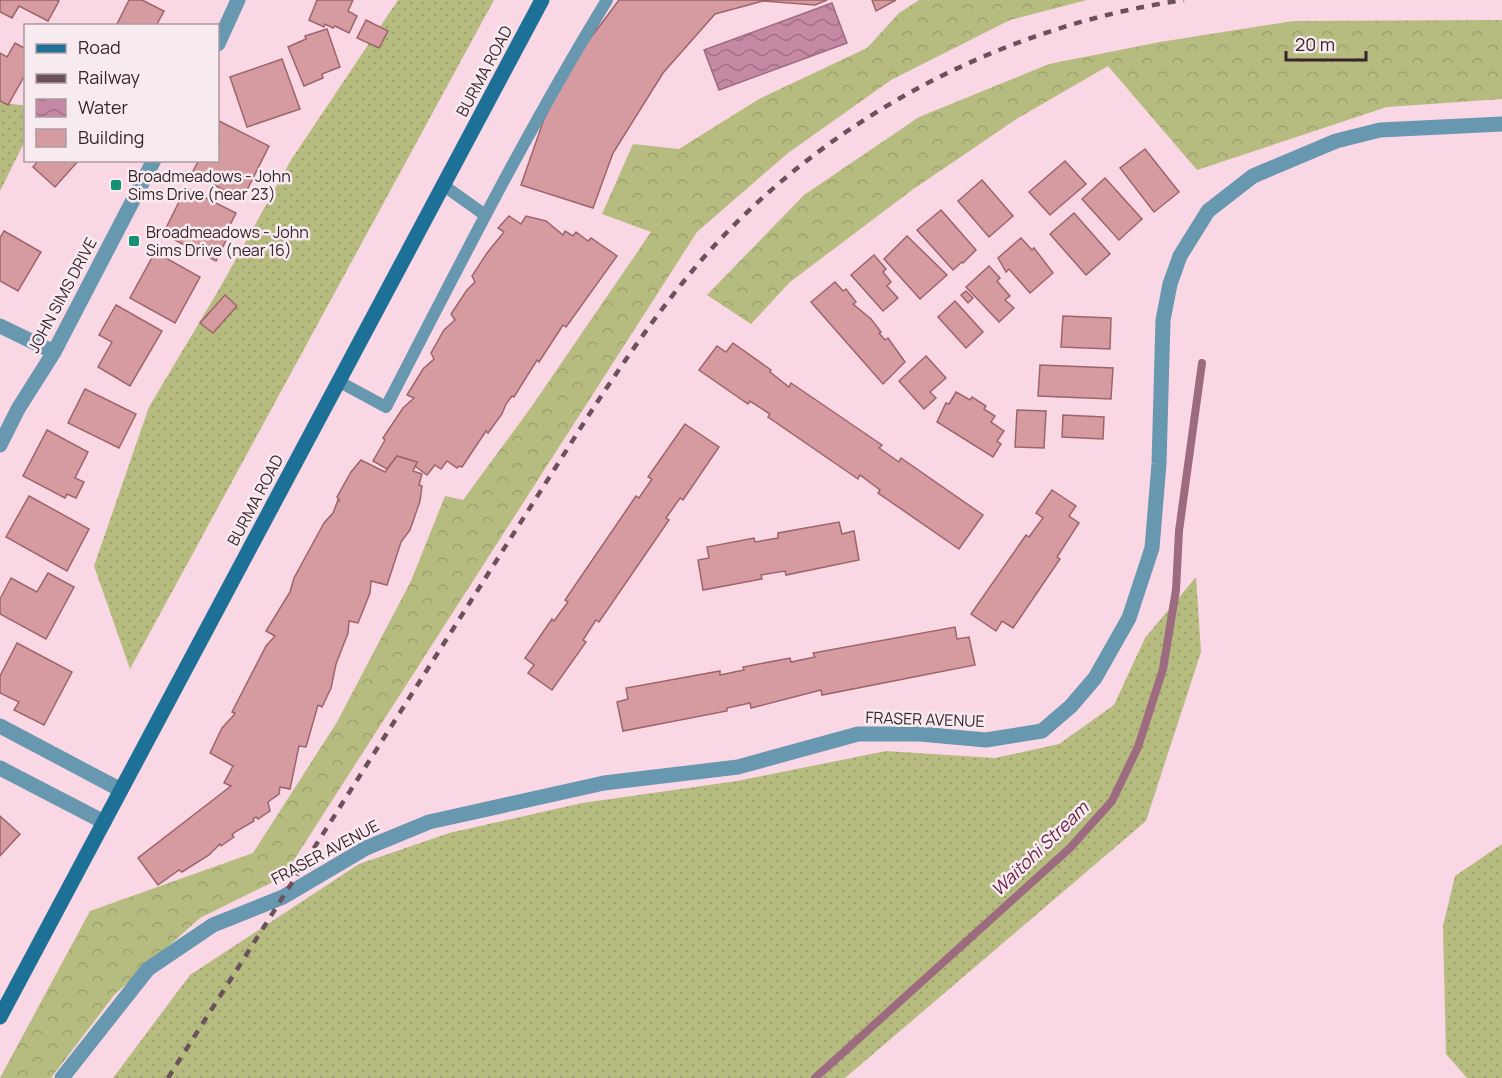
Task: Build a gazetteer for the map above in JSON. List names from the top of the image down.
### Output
{
  "streets": {
    "main road": ["BURMA ROAD"],
    "street": ["JOHN SIMS DRIVE", "FRASER AVENUE"]
  },
  "water": ["Waitohi Stream"],
  "places": {
    "transit": ["Broadmeadows - John Sims Drive (near 23)", "Broadmeadows - John Sims Drive (near 16)"]
  },
  "legend": [
    "Road",
    "Railway",
    "Water",
    "Building"
  ],
  "scale_bar": "20 m"
}
